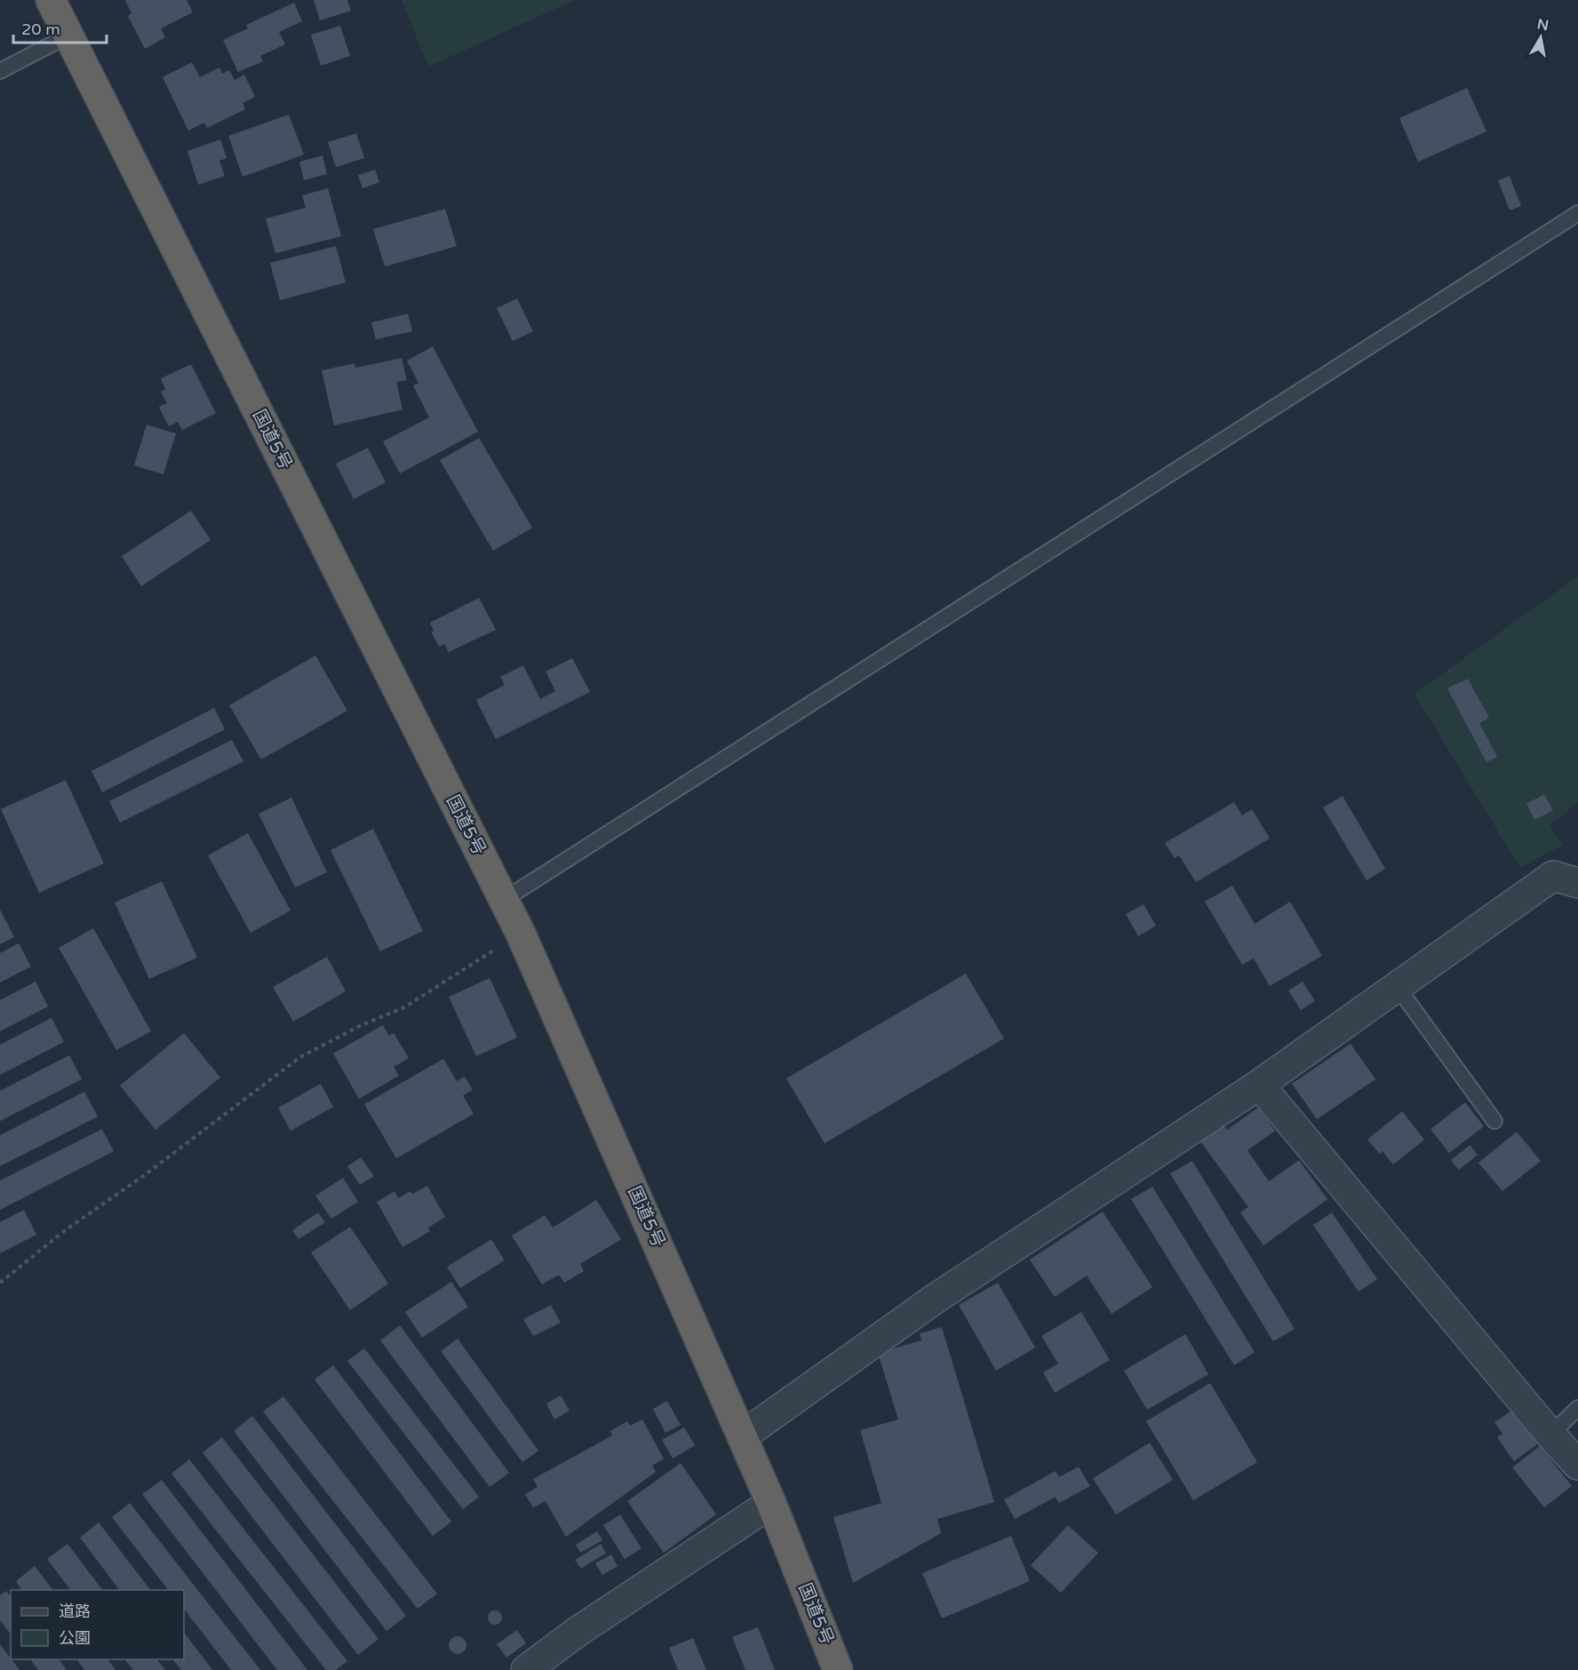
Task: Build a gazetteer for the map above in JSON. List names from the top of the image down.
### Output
{
  "streets": {
    "highway": ["国道5号"]
  },
  "legend": ["道路", "公園"],
  "scale_bar": "20 m",
  "north": "top"
}
